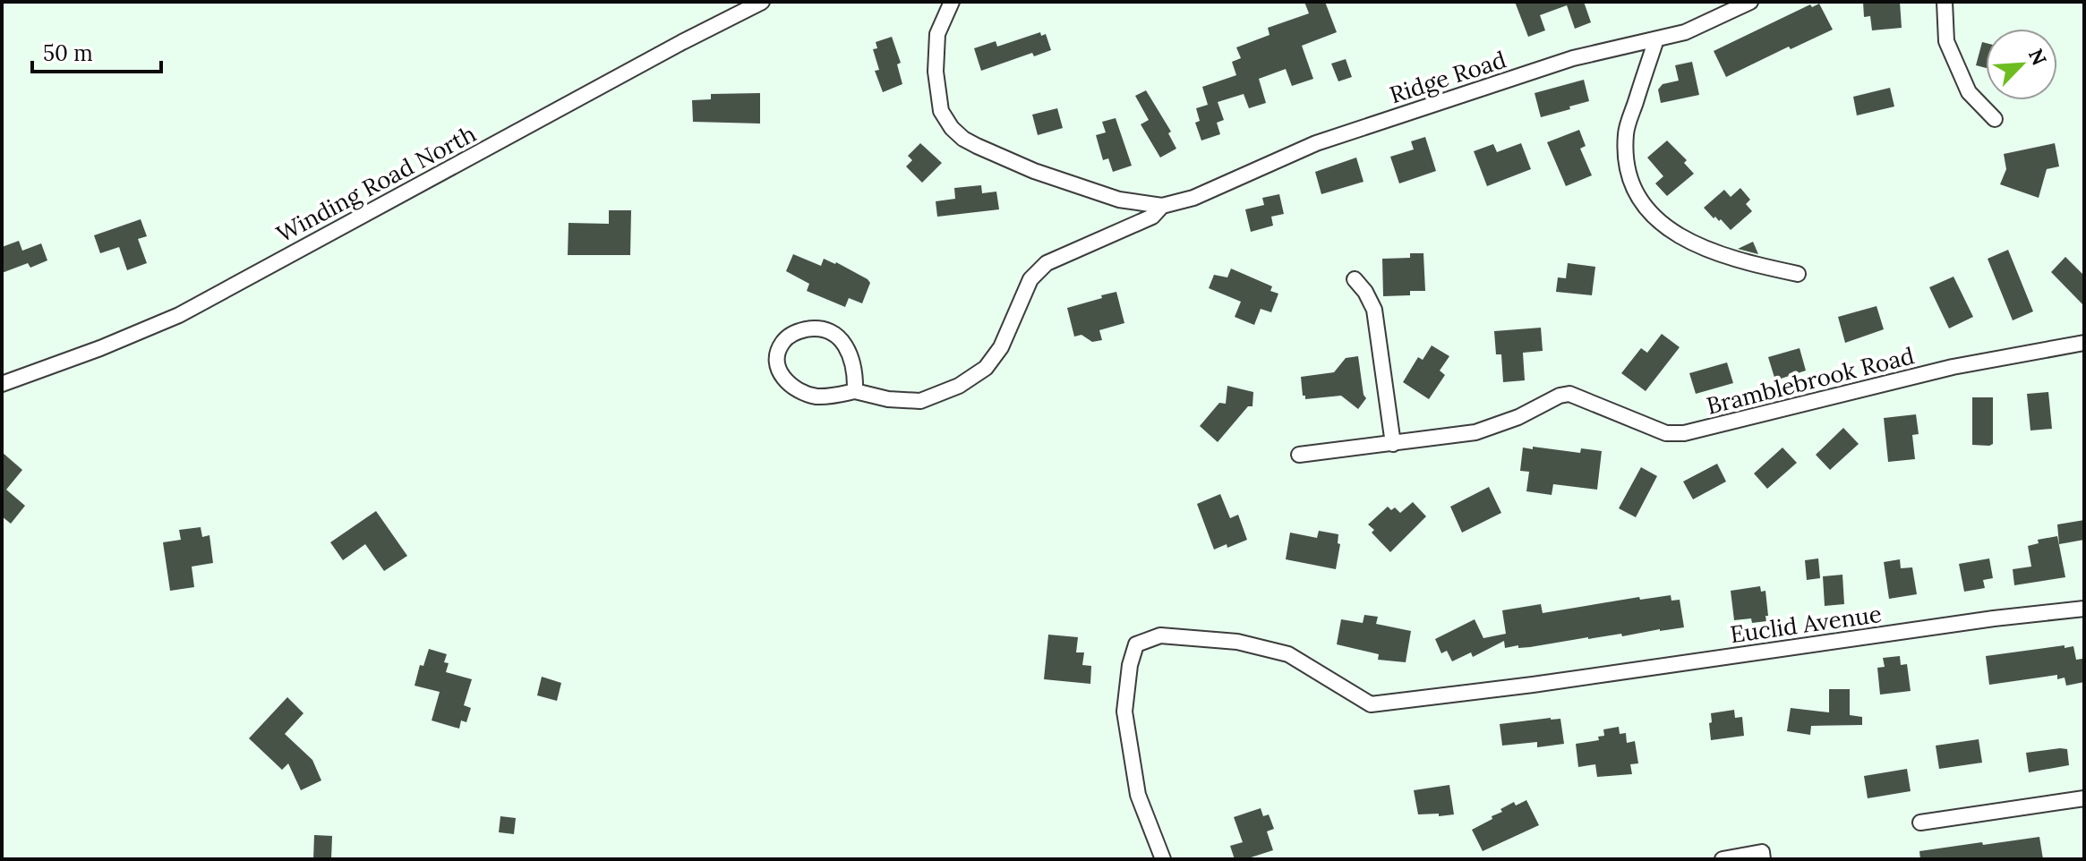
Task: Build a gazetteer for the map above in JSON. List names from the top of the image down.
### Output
{
  "streets": {
    "street": [
      "Ridge Road",
      "Winding Road North",
      "Bramblebrook Road",
      "Euclid Avenue"
    ]
  },
  "scale_bar": "50 m",
  "north": "top right"
}
